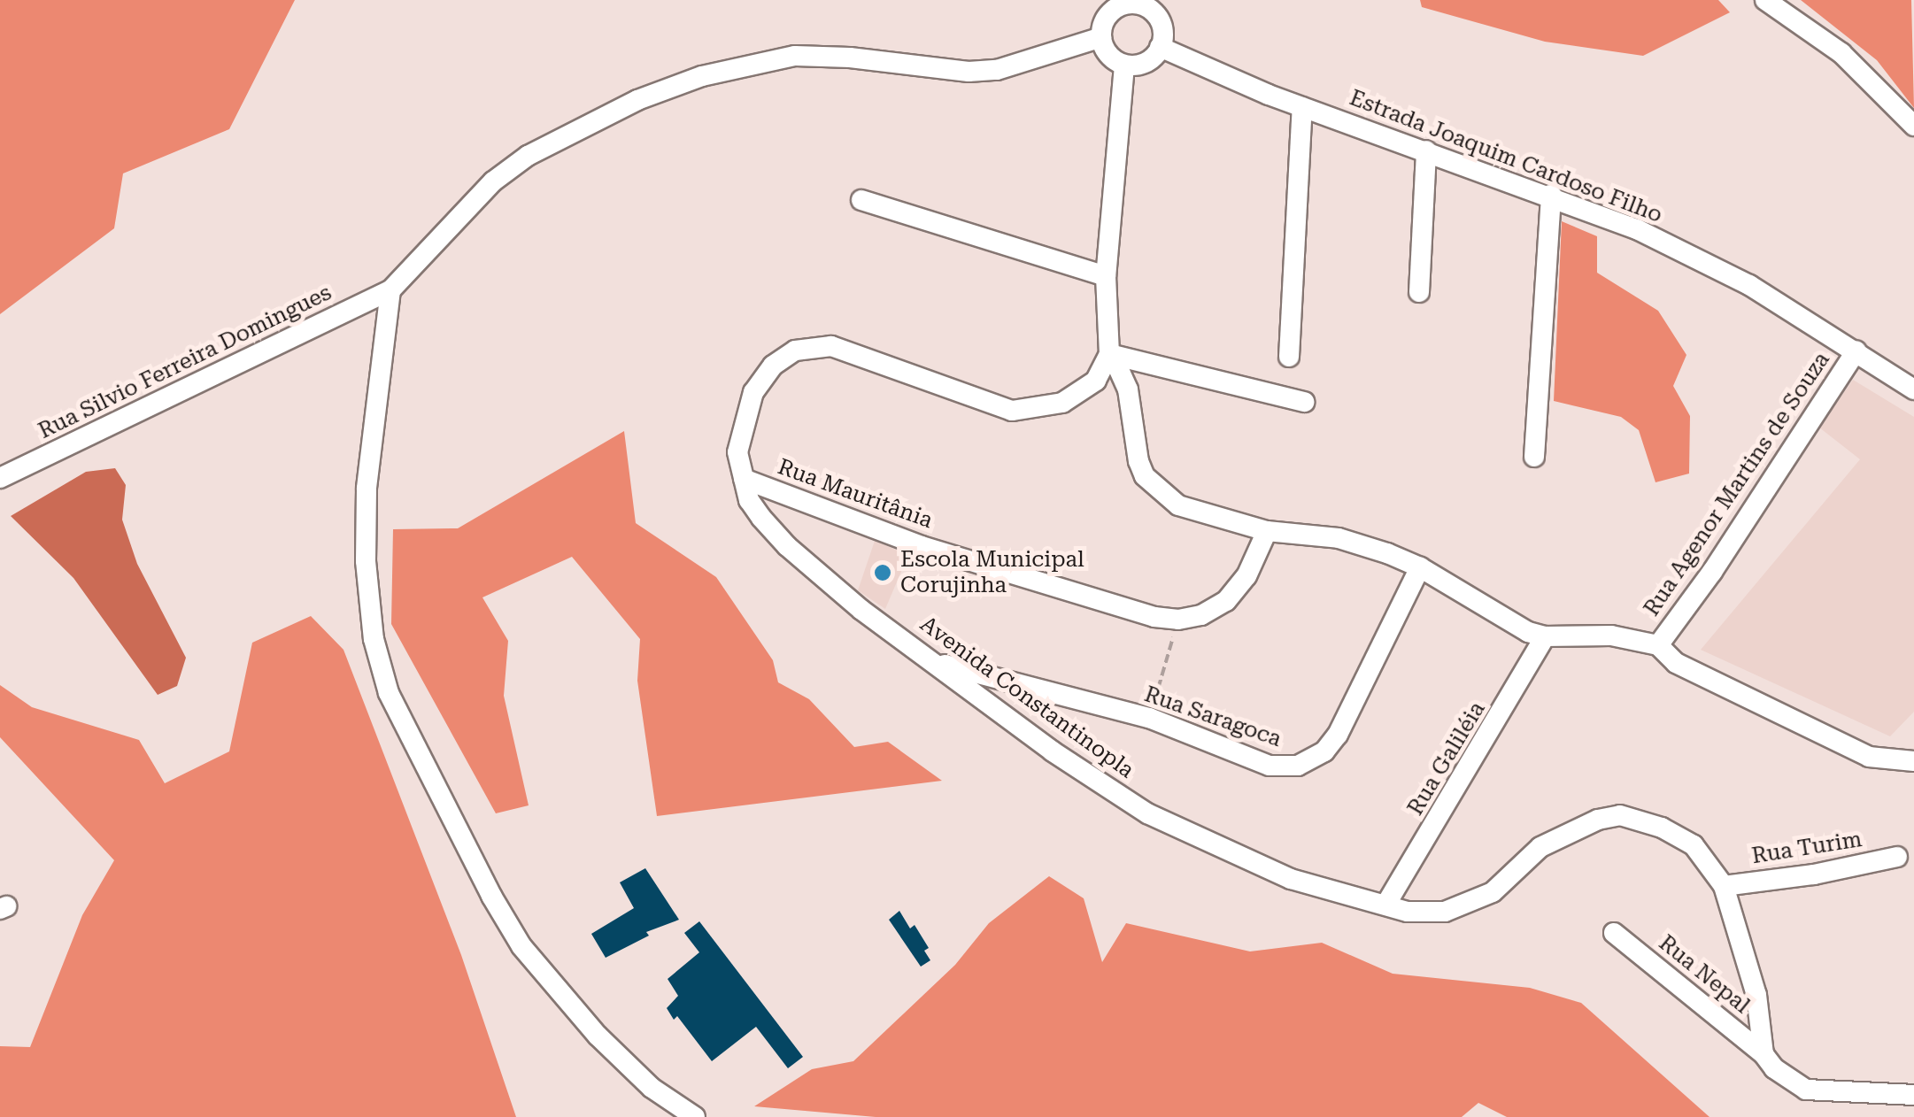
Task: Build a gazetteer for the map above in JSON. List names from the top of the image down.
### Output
{
  "streets": {
    "street": [
      "Estrada Joaquim Cardoso Filho",
      "Rua Silvio Ferreira Domingues",
      "Rua Agenor Martins de Souza",
      "Rua Mauritânia",
      "Avenida Constantinopla",
      "Rua Saragoca",
      "Rua Galiléia",
      "Rua Turim",
      "Rua Nepal"
    ]
  },
  "crossings": [
    ["Estrada Joaquim Cardoso Filho", "Rua Agenor Martins de Souza"],
    ["Rua Mauritânia", "Avenida Constantinopla"],
    ["Avenida Constantinopla", "Rua Saragoca"],
    ["Avenida Constantinopla", "Rua Galiléia"],
    ["Avenida Constantinopla", "Rua Turim"],
    ["Avenida Constantinopla", "Rua Nepal"]
  ],
  "places": ["Escola Municipal Corujinha"]
}
